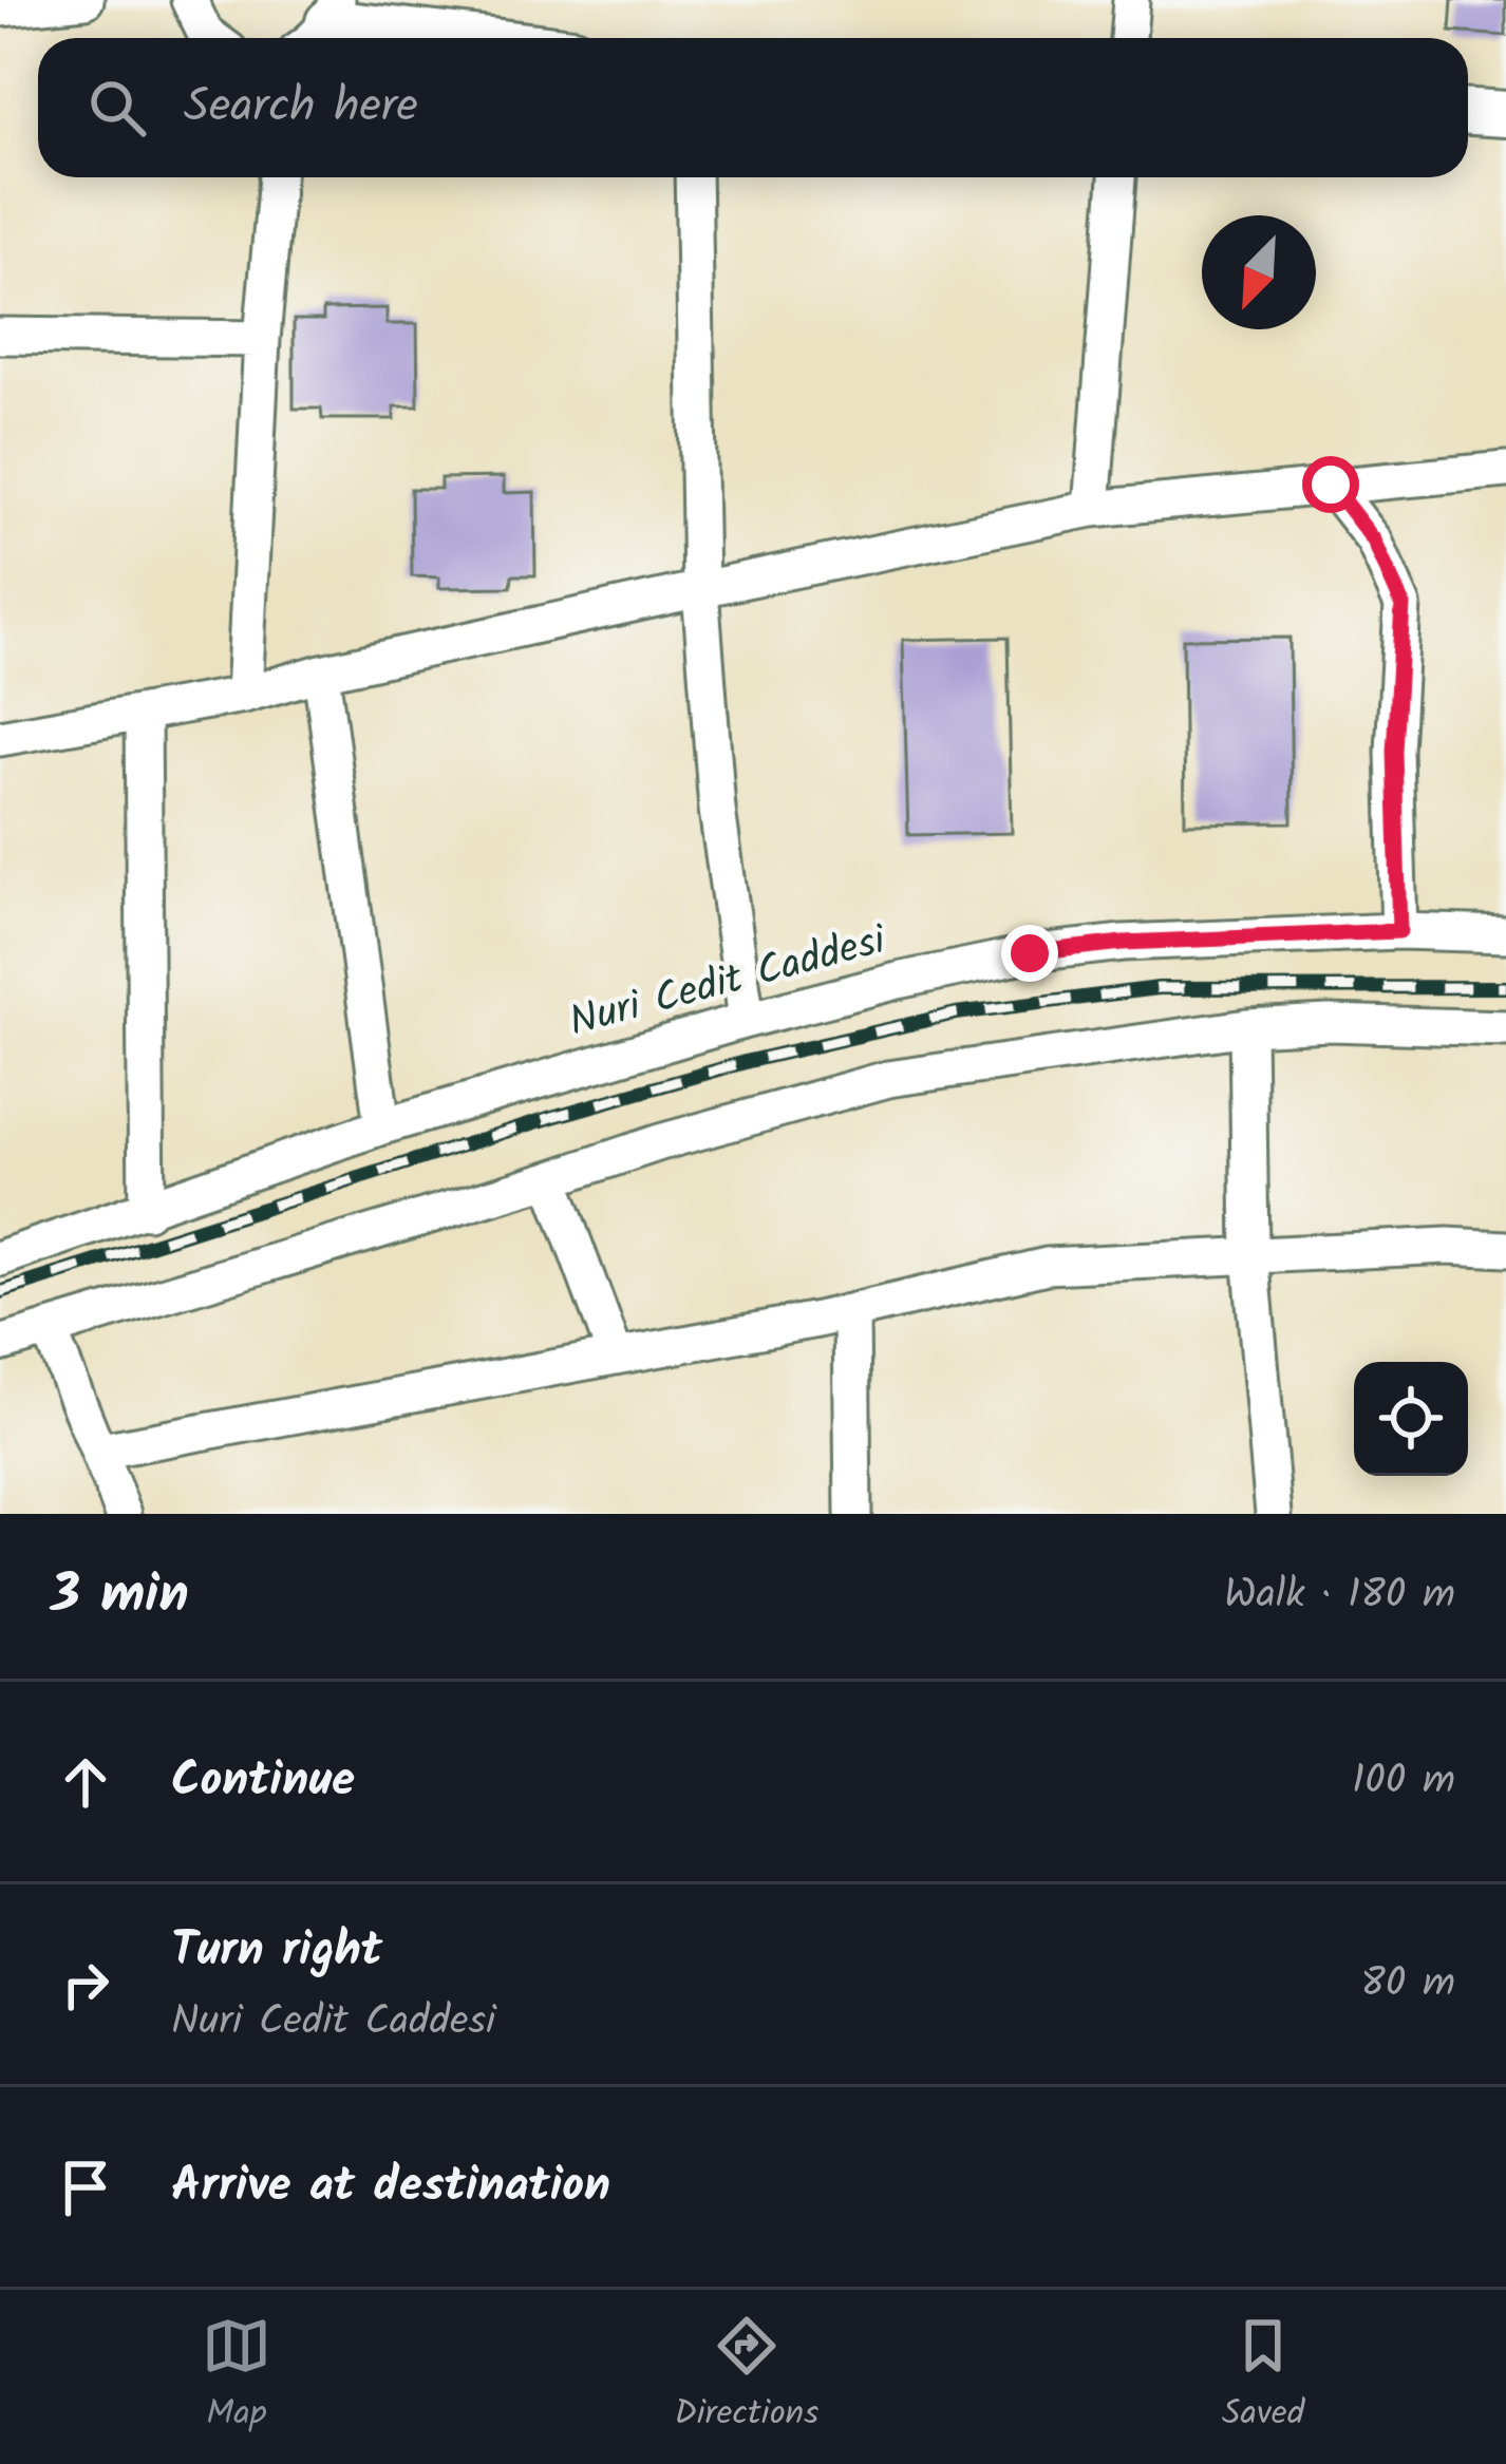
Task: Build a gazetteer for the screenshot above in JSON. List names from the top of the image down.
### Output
{
  "streets": {
    "street": ["Nuri Cedit Caddesi"]
  },
  "north": "bottom left",
  "page": {
    "search": "Search here",
    "heading": ["3 min", "Walk · 180 m"],
    "list": [
      ["Continue", "100 m"],
      ["Turn right", "Nuri Cedit Caddesi", "80 m"],
      "Arrive at destination"
    ],
    "nav": ["Map", "Directions", "Saved"]
  }
}
